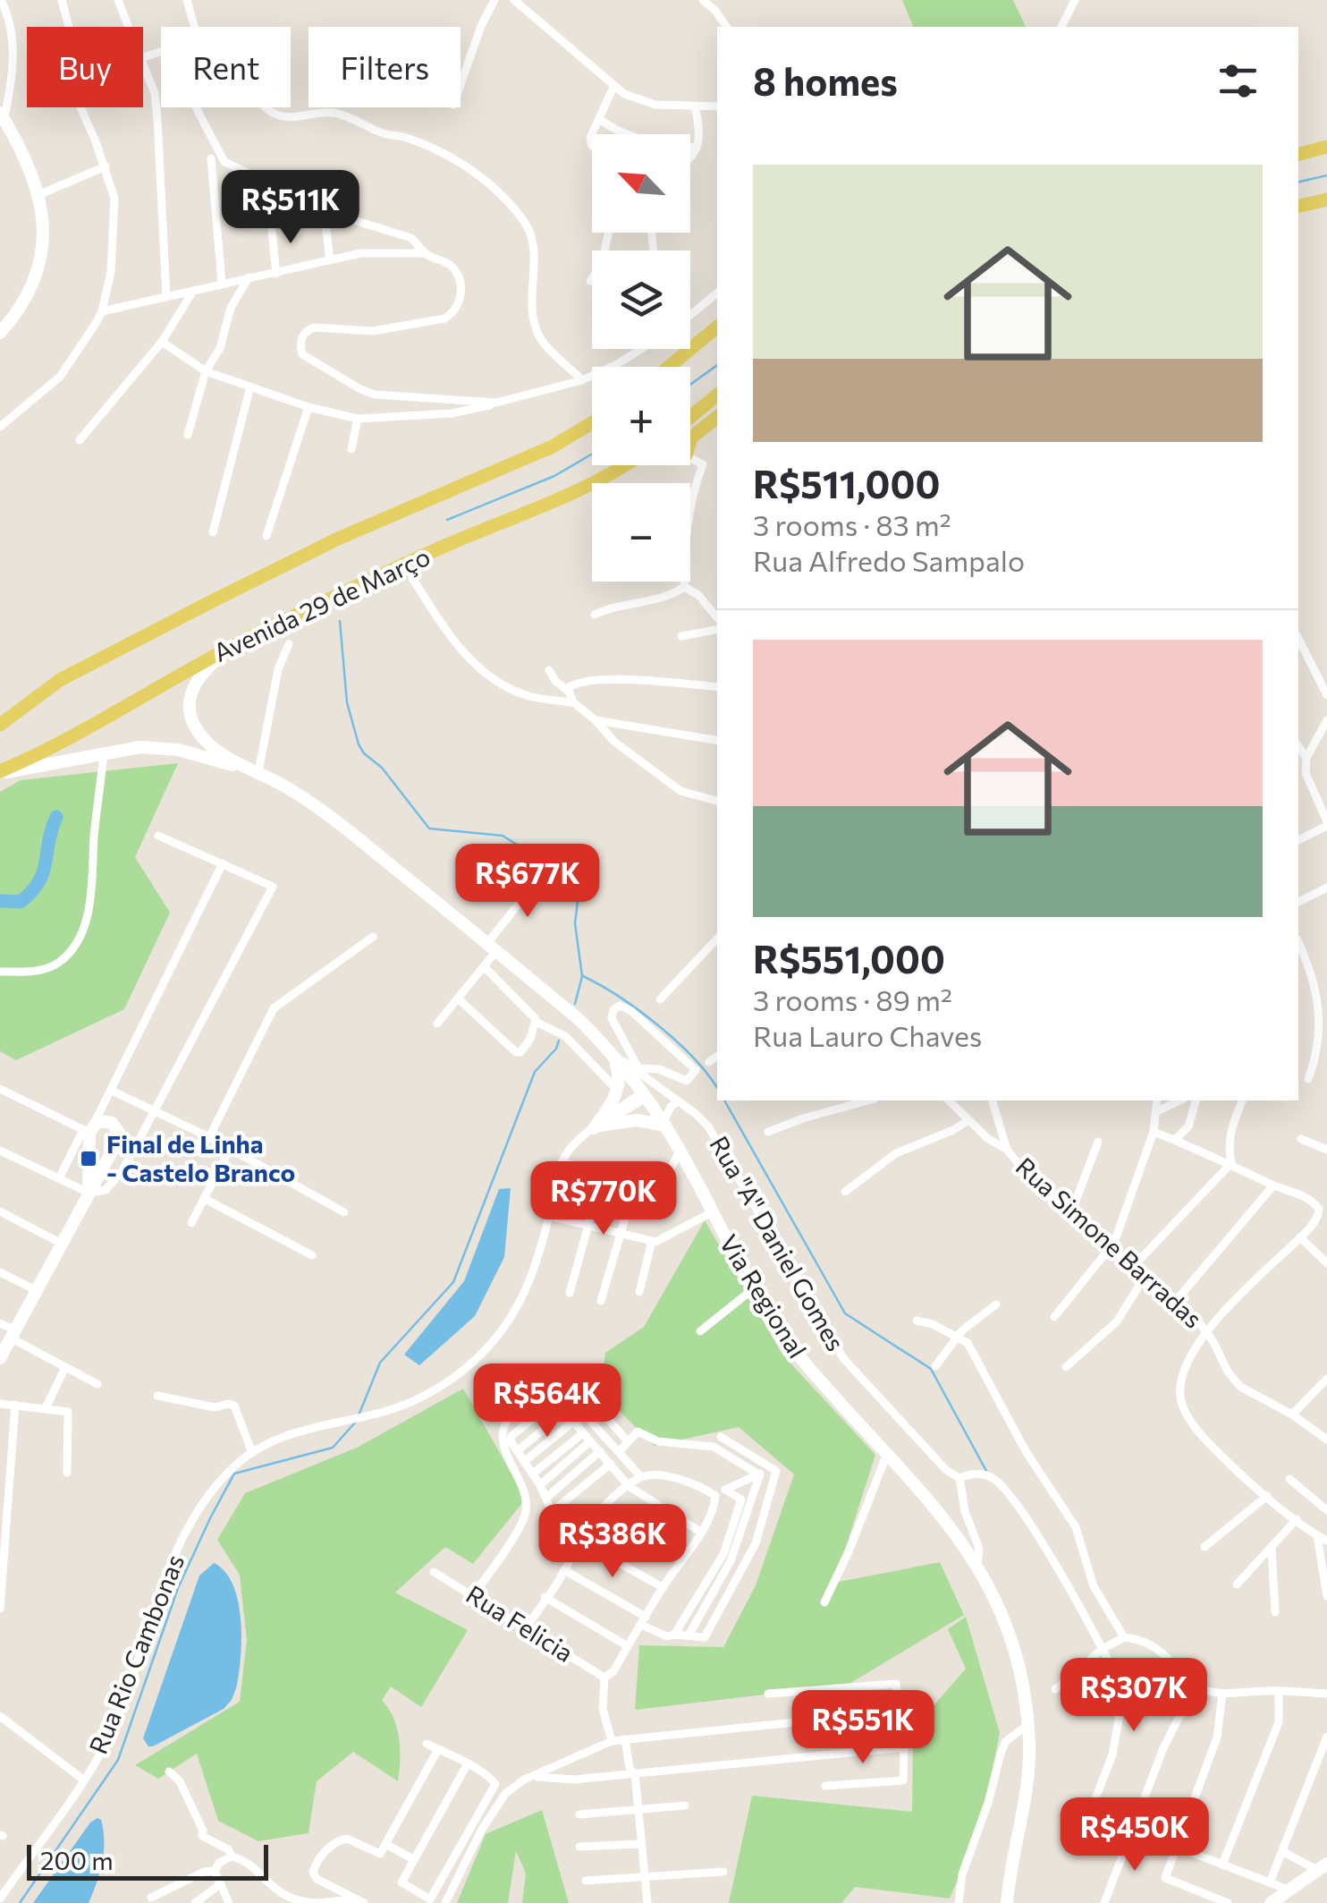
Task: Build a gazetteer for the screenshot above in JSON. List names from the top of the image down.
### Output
{
  "streets": {
    "main road": ["Avenida 29 de Março", "Via Regional"],
    "street": [
      "Rua Simone Barradas",
      "Rua \"A\" Daniel Gomes",
      "Rua Felicia",
      "Rua Rio Cambonas"
    ]
  },
  "crossings": [
    ["Avenida 29 de Março", "Via Regional"],
    ["Rua \"A\" Daniel Gomes", "Via Regional"],
    ["Via Regional", "Rua Rio Cambonas"]
  ],
  "places": {
    "transit": ["Final de Linha - Castelo Branco"]
  },
  "scale_bar": "200 m",
  "north": "top left",
  "page": {
    "chip": ["Buy", "Rent", "Filters"],
    "heading": "8 homes",
    "map_buttons": ["+", "−"],
    "list": [
      {
        "name": "R$511,000",
        "note": "3 rooms · 83 m² · Rua Alfredo Sampalo"
      },
      {
        "name": "R$551,000",
        "note": "3 rooms · 89 m² · Rua Lauro Chaves"
      }
    ],
    "price": [
      "R$511K",
      "R$677K",
      "R$770K",
      "R$564K",
      "R$386K",
      "R$307K",
      "R$551K",
      "R$450K"
    ],
    "scale": "200 m"
  }
}
